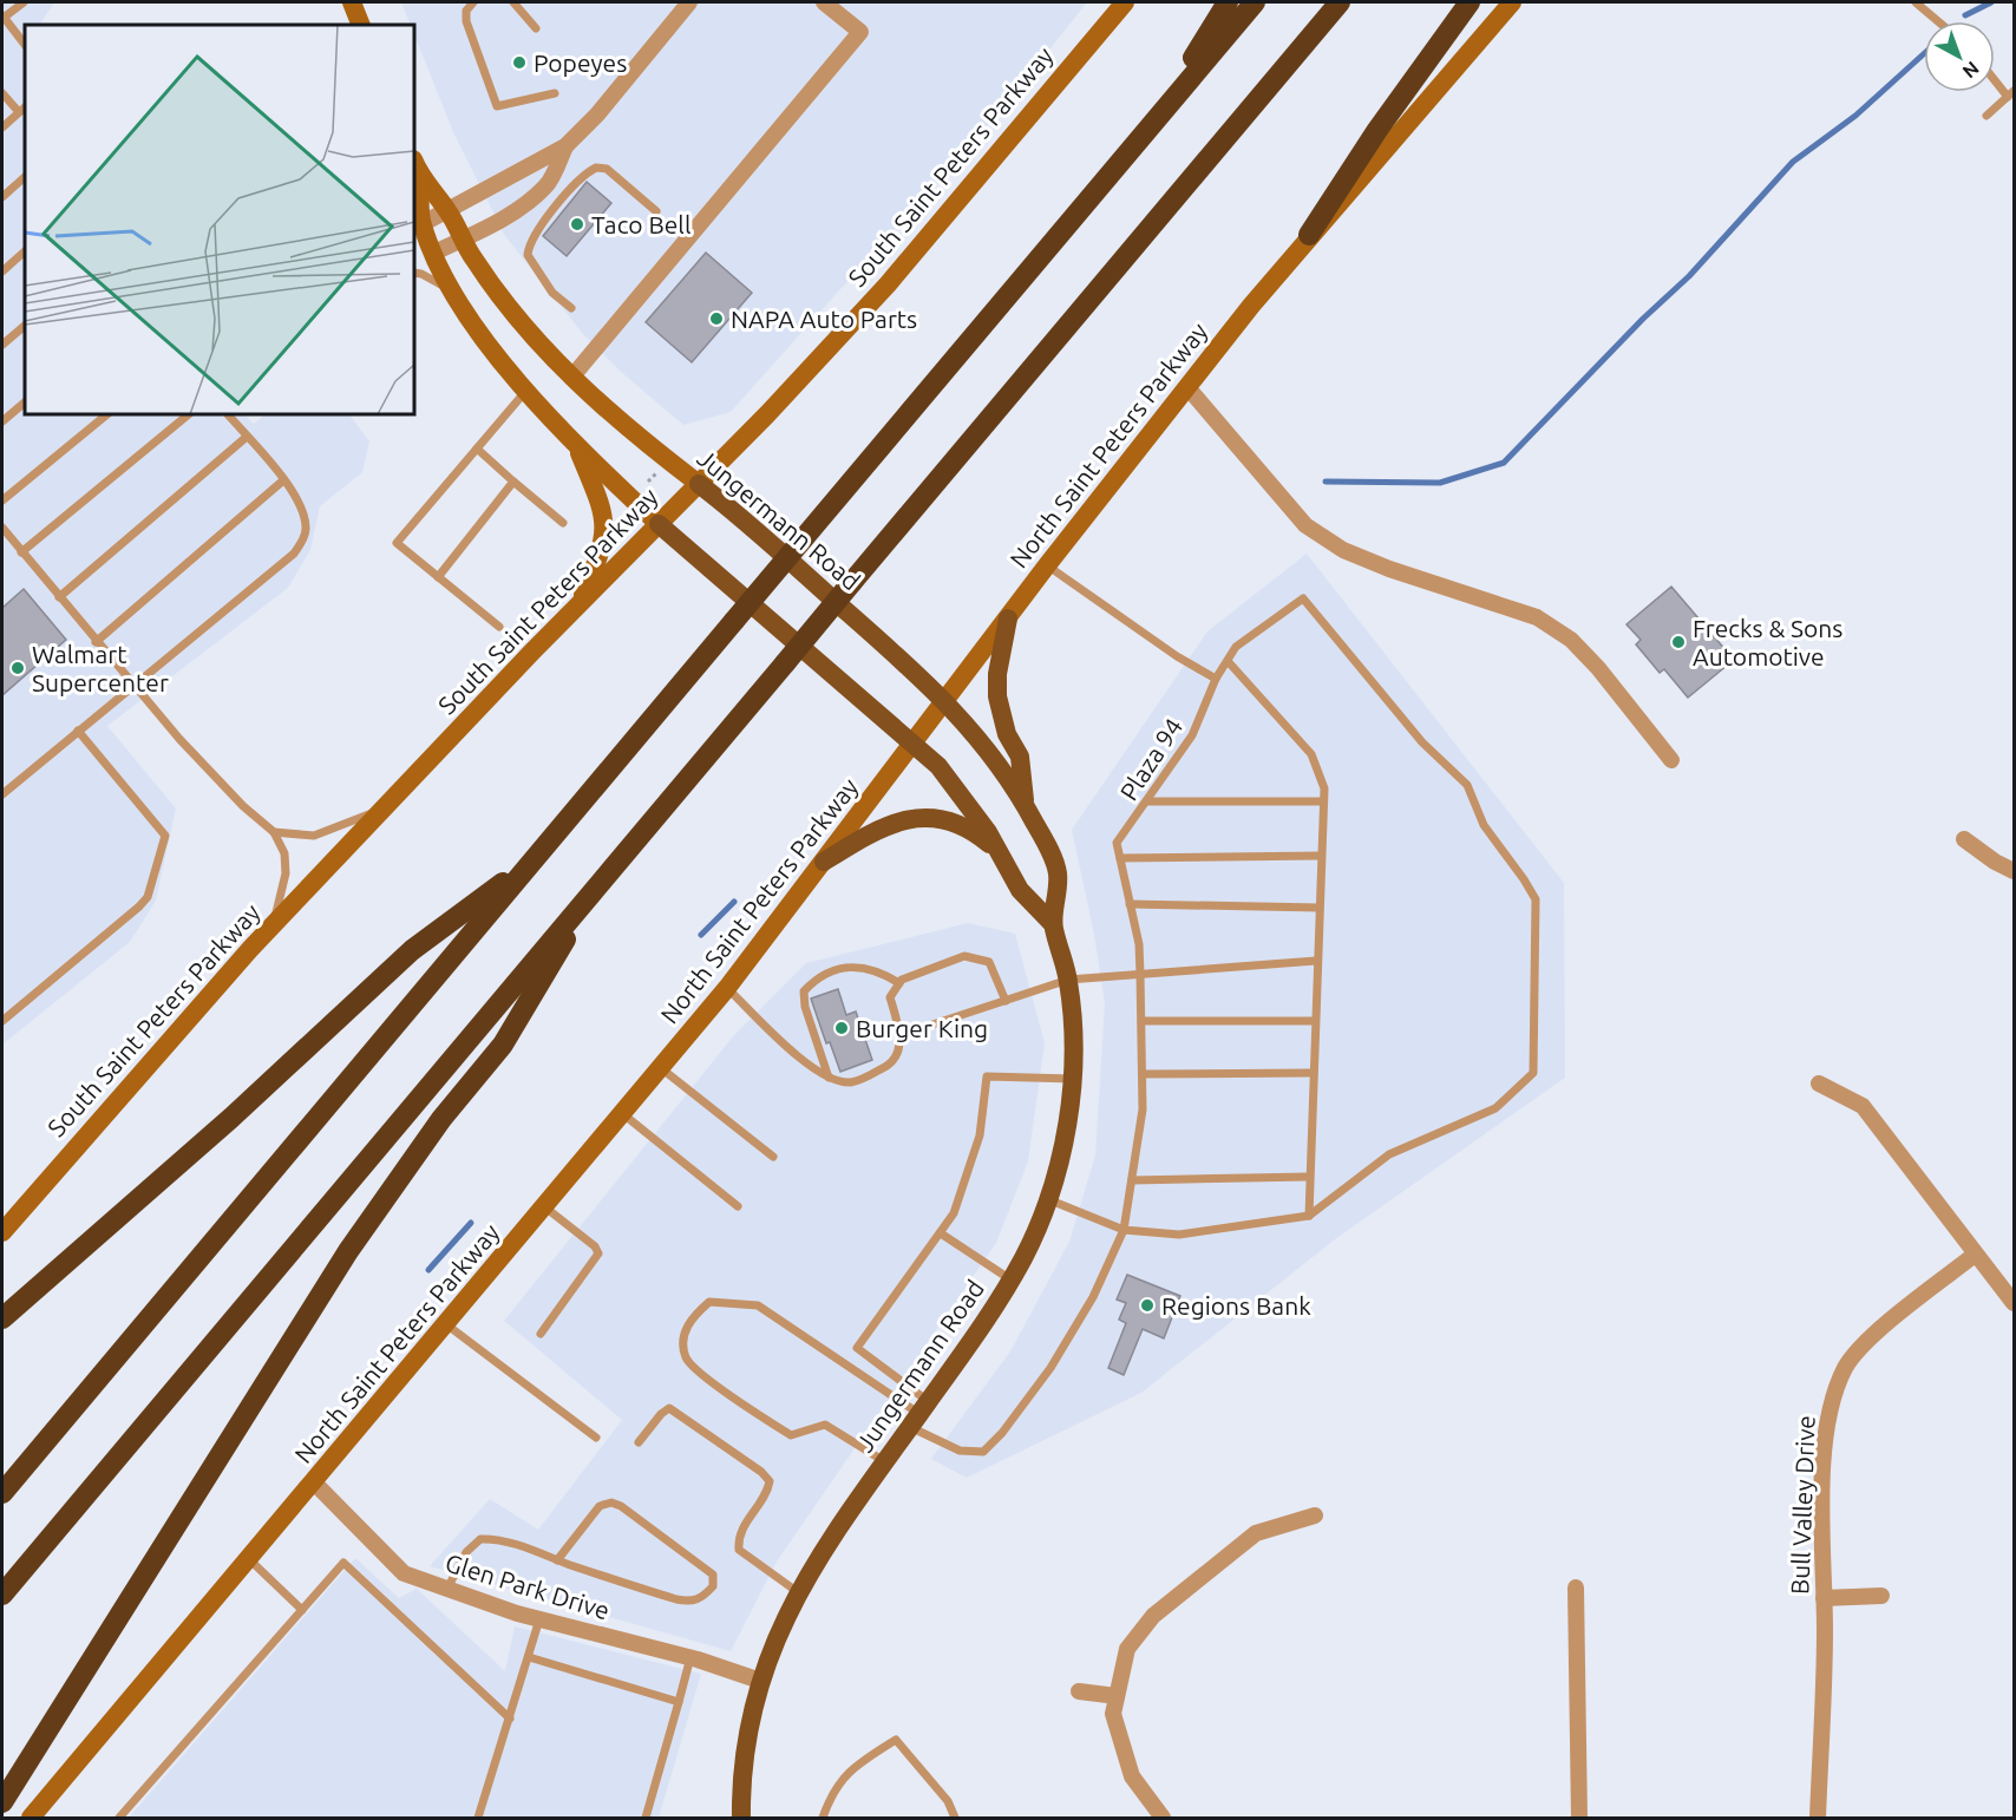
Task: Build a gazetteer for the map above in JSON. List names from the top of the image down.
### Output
{
  "streets": {
    "main road": ["South Saint Peters Parkway", "North Saint Peters Parkway", "Jungermann Road"],
    "street": ["Bull Valley Drive", "Glen Park Drive"],
    "lane": ["Plaza 94"]
  },
  "crossings": [
    ["South Saint Peters Parkway", "Jungermann Road"],
    ["North Saint Peters Parkway", "Jungermann Road"],
    ["North Saint Peters Parkway", "Glen Park Drive"],
    ["Jungermann Road", "Plaza 94"],
    ["Jungermann Road", "Glen Park Drive"]
  ],
  "places": [
    "Popeyes",
    "Taco Bell",
    "NAPA Auto Parts",
    "Frecks & Sons Automotive",
    "Walmart Supercenter",
    "Burger King",
    "Regions Bank"
  ],
  "north": "bottom right"
}
